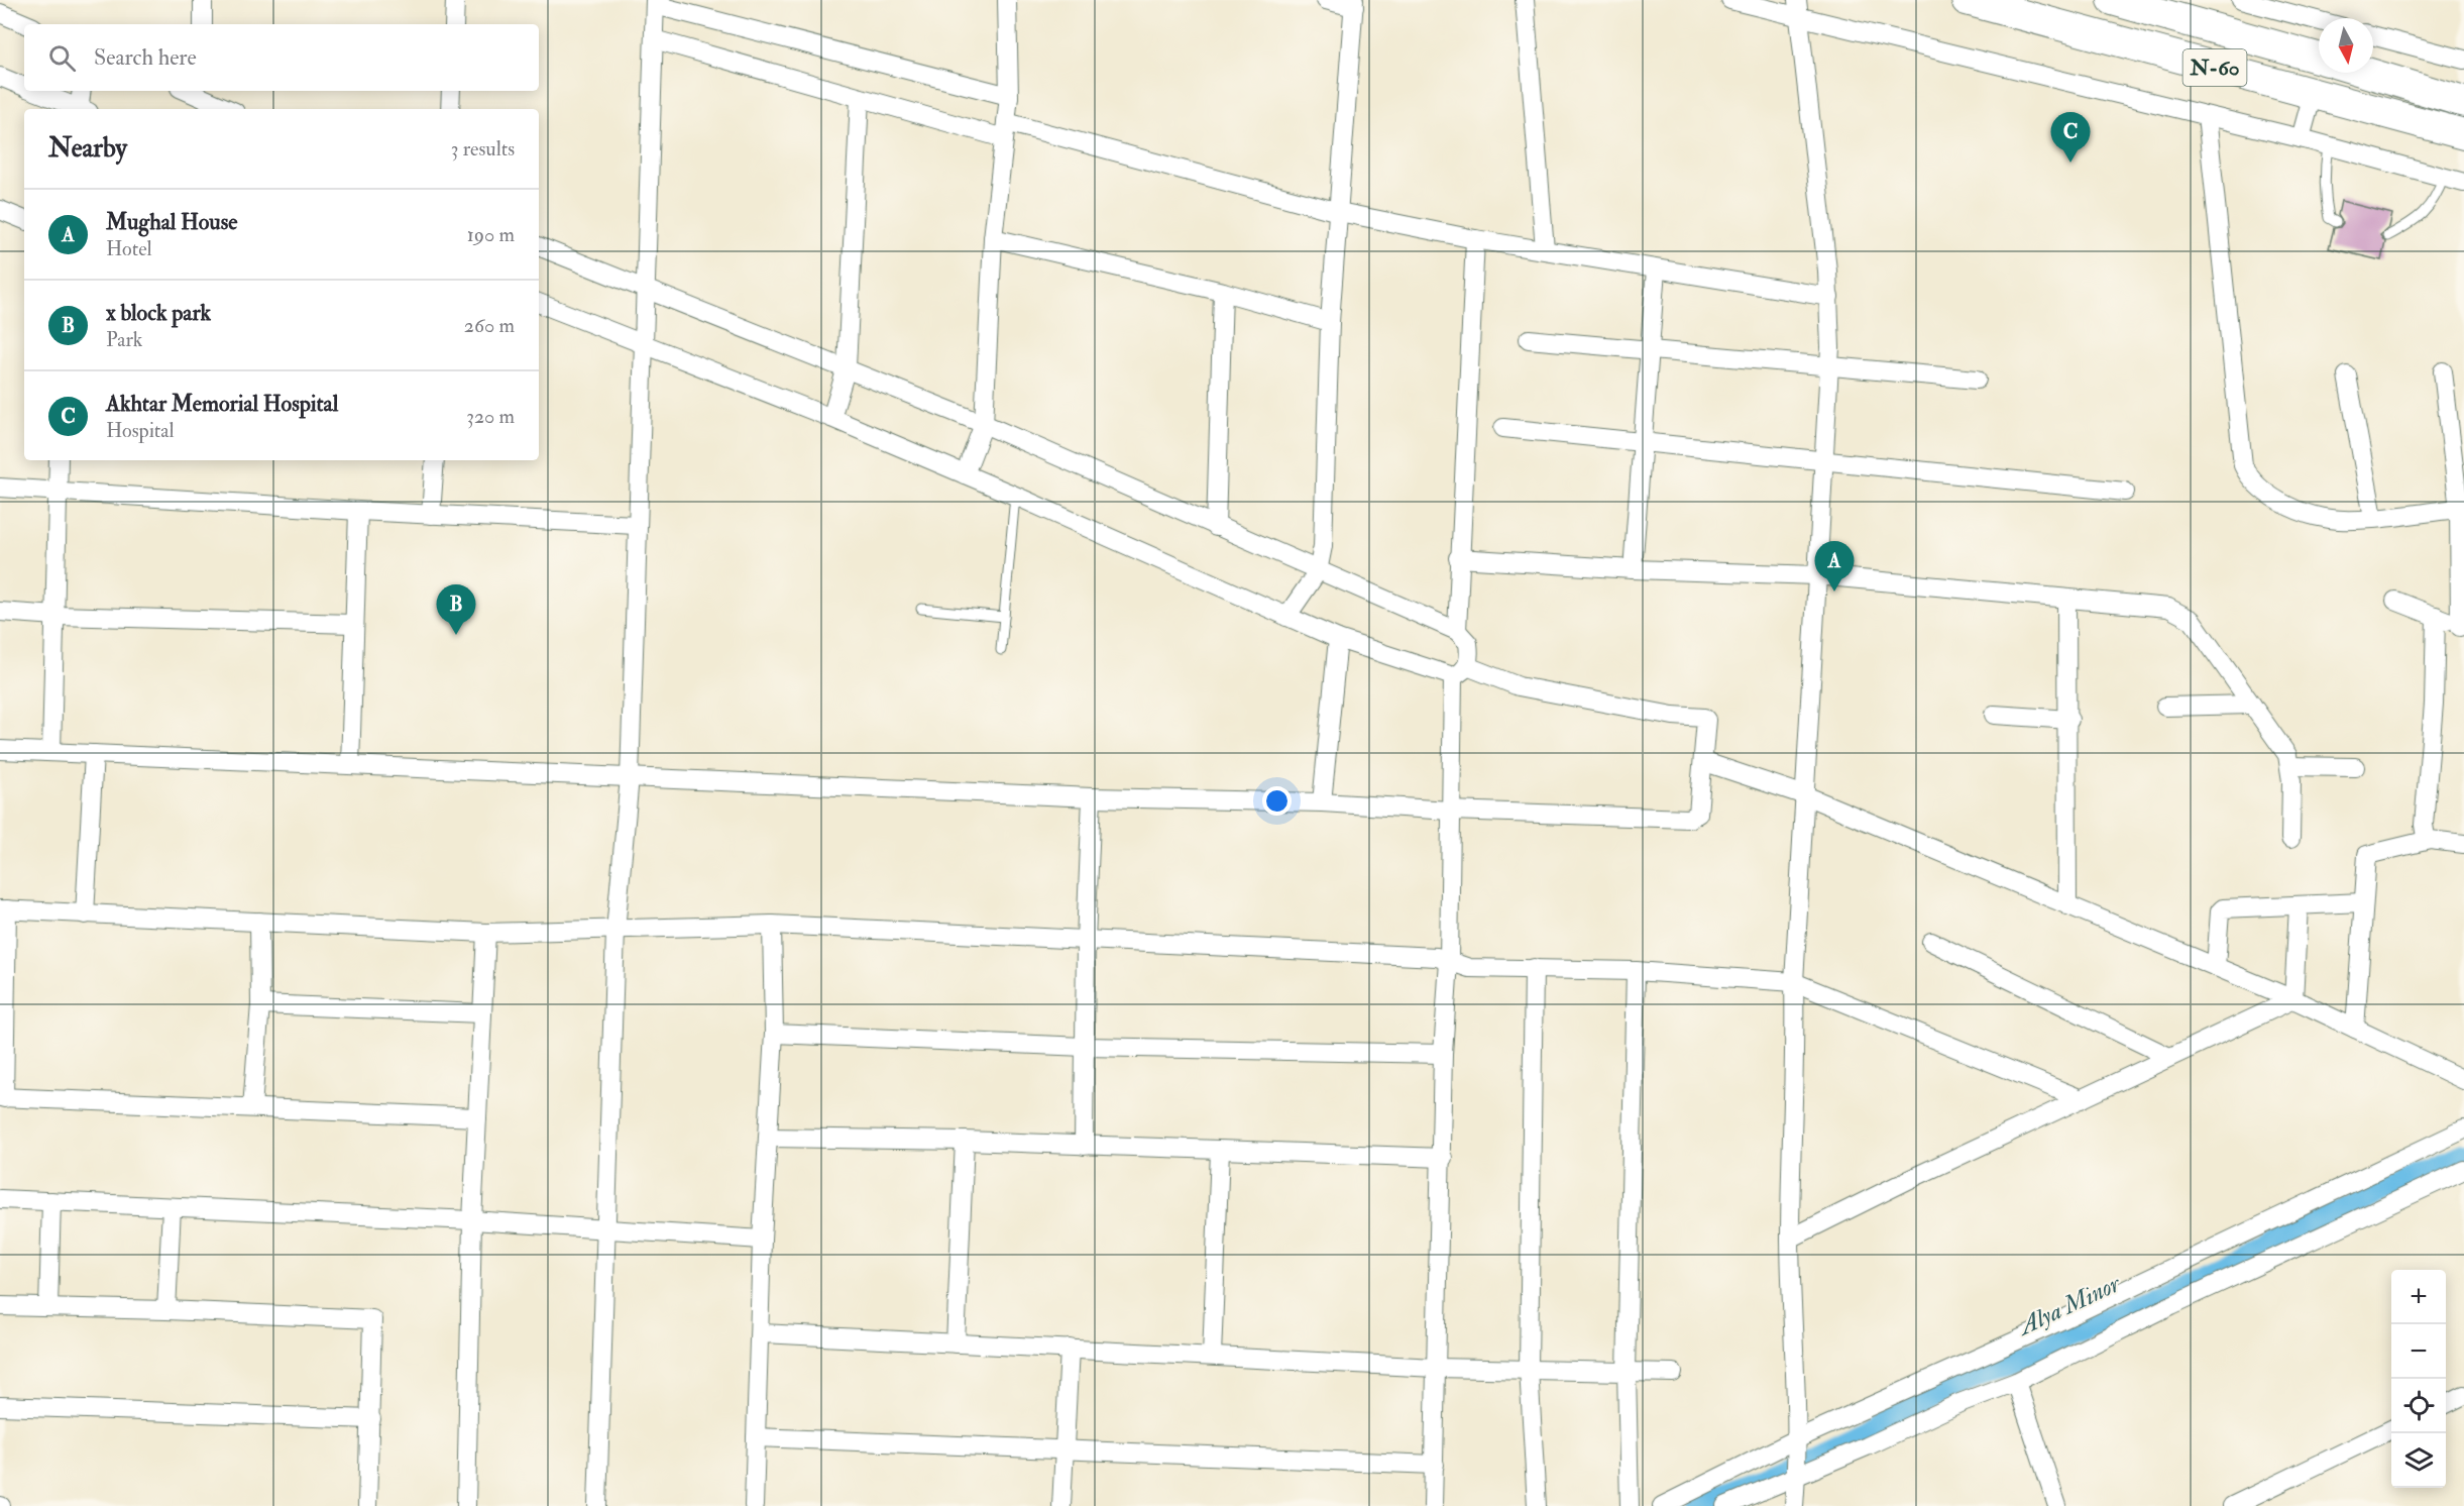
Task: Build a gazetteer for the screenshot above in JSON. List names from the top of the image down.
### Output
{
  "streets": {
    "highway": ["N-60"]
  },
  "water": ["Alya Minor"],
  "north": "bottom",
  "page": {
    "search": "Search here",
    "heading": ["Nearby", "3 results"],
    "pins": ["C", "A", "B"],
    "list": [
      {
        "mark": "A",
        "name": "Mughal House",
        "note": "Hotel",
        "value": "190 m"
      },
      {
        "mark": "B",
        "name": "x block park",
        "note": "Park",
        "value": "260 m"
      },
      {
        "mark": "C",
        "name": "Akhtar Memorial Hospital",
        "note": "Hospital",
        "value": "320 m"
      }
    ],
    "map_buttons": ["+", "−"]
  }
}
